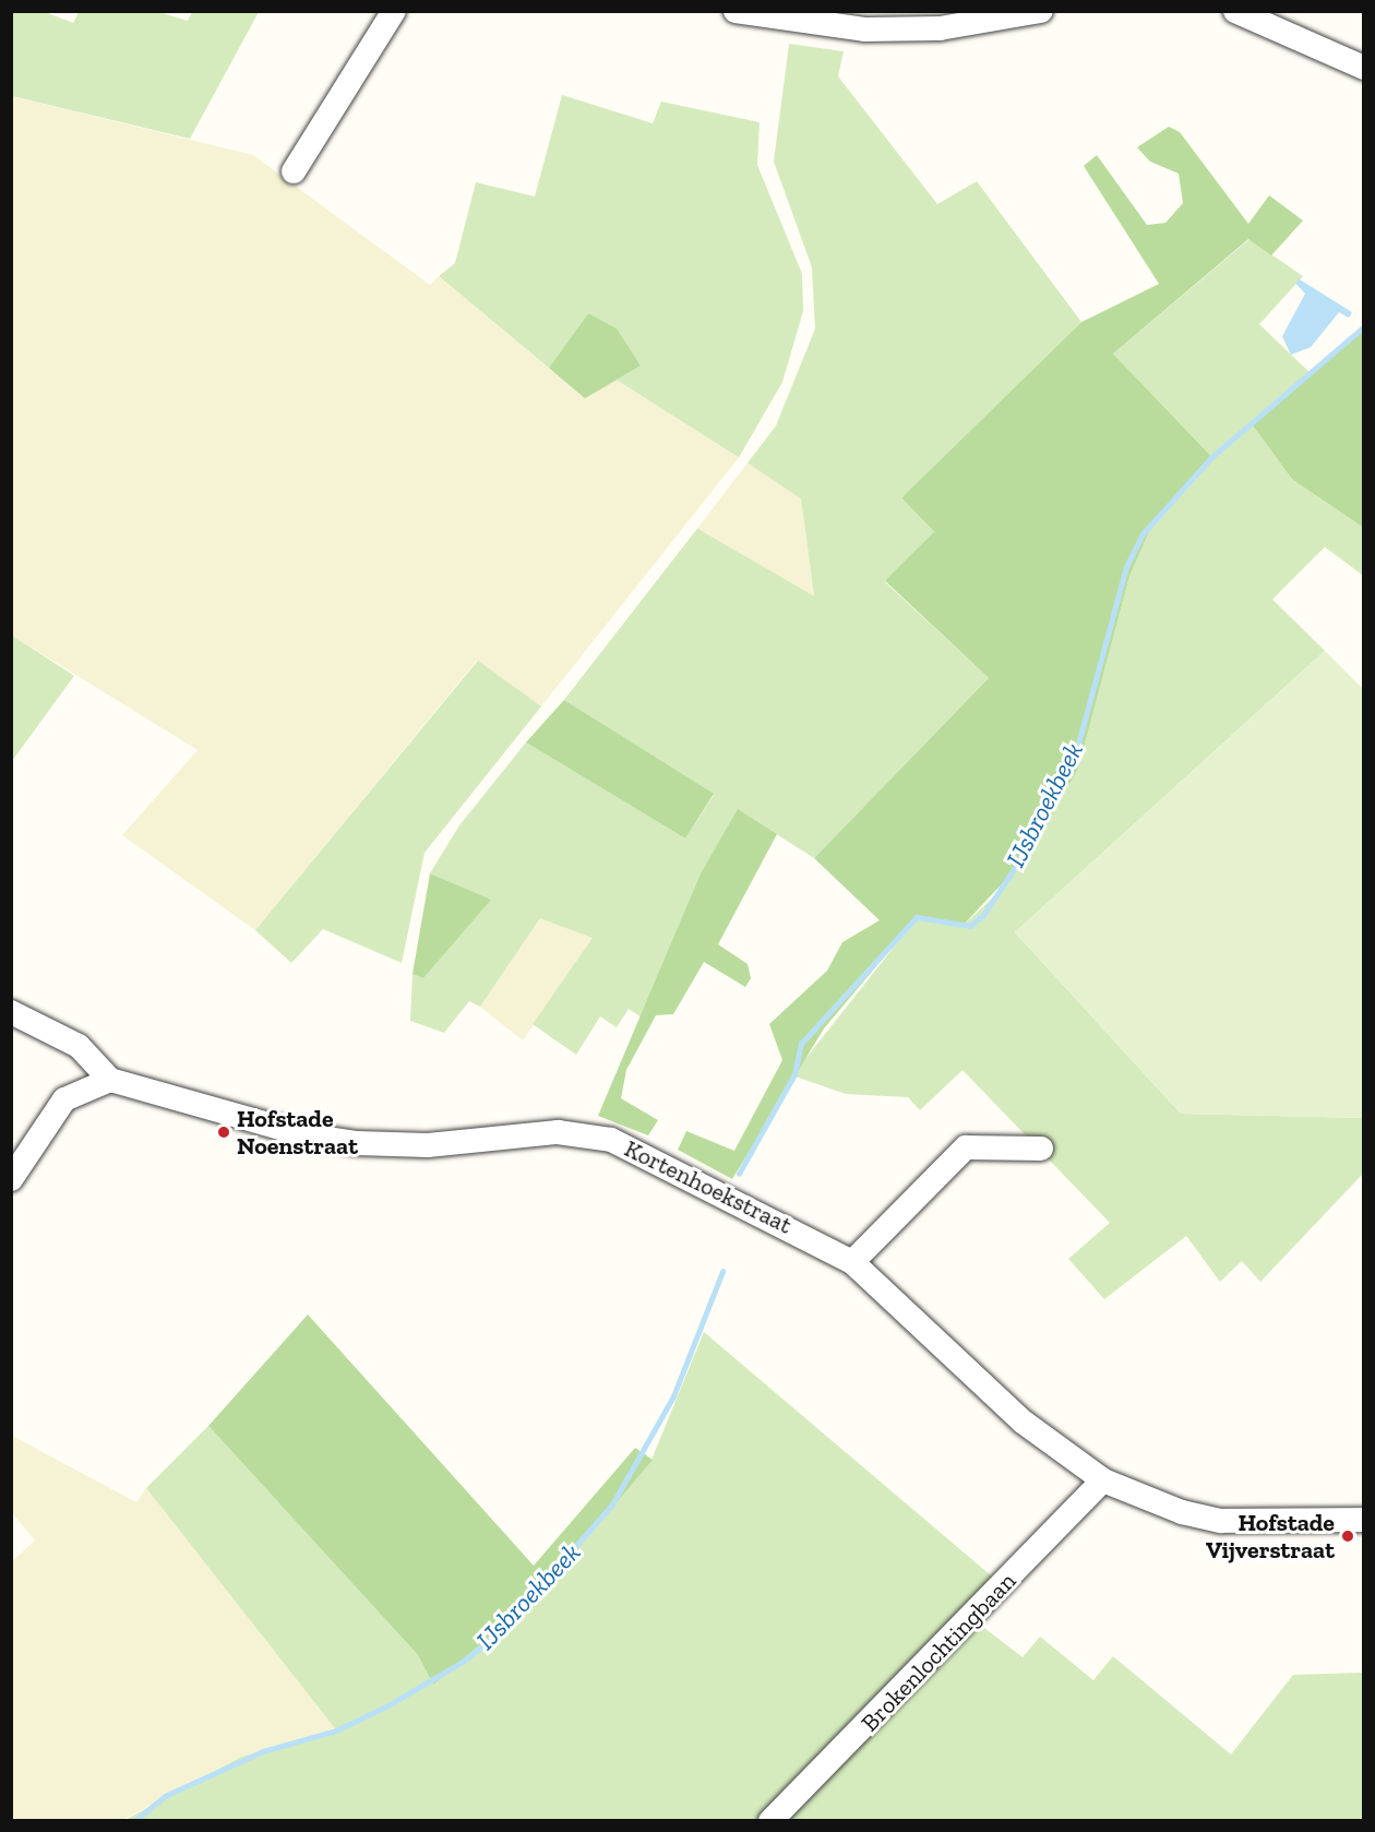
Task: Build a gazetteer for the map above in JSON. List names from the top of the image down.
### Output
{
  "streets": {
    "street": ["Kortenhoekstraat", "Brokenlochtingbaan"]
  },
  "crossings": [
    ["Kortenhoekstraat", "Brokenlochtingbaan"]
  ],
  "water": ["IJsbroekbeek"],
  "places": ["Hofstade Noenstraat", "Hofstade Vijverstraat"]
}
